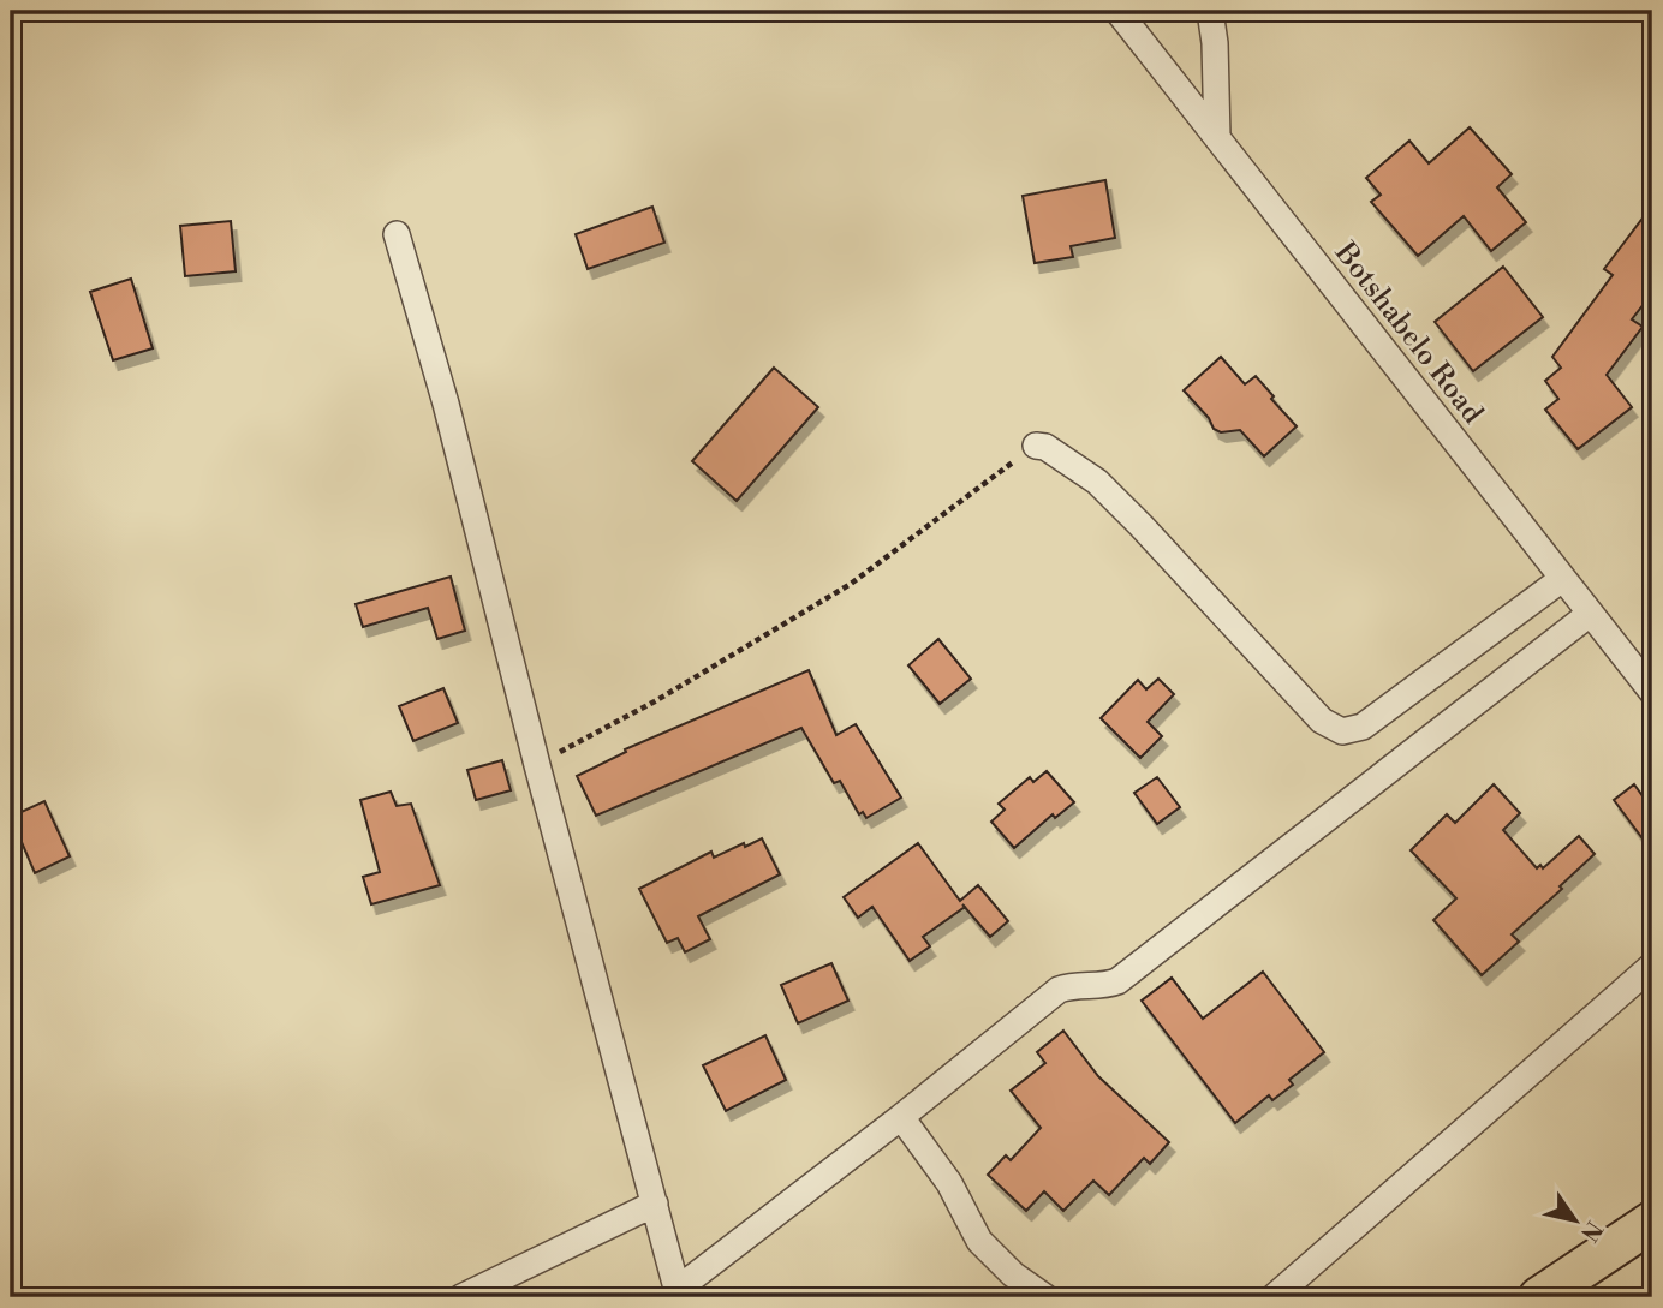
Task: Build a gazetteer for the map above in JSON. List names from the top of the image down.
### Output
{
  "streets": {
    "street": ["Botshabelo Road"]
  },
  "north": "bottom right"
}
